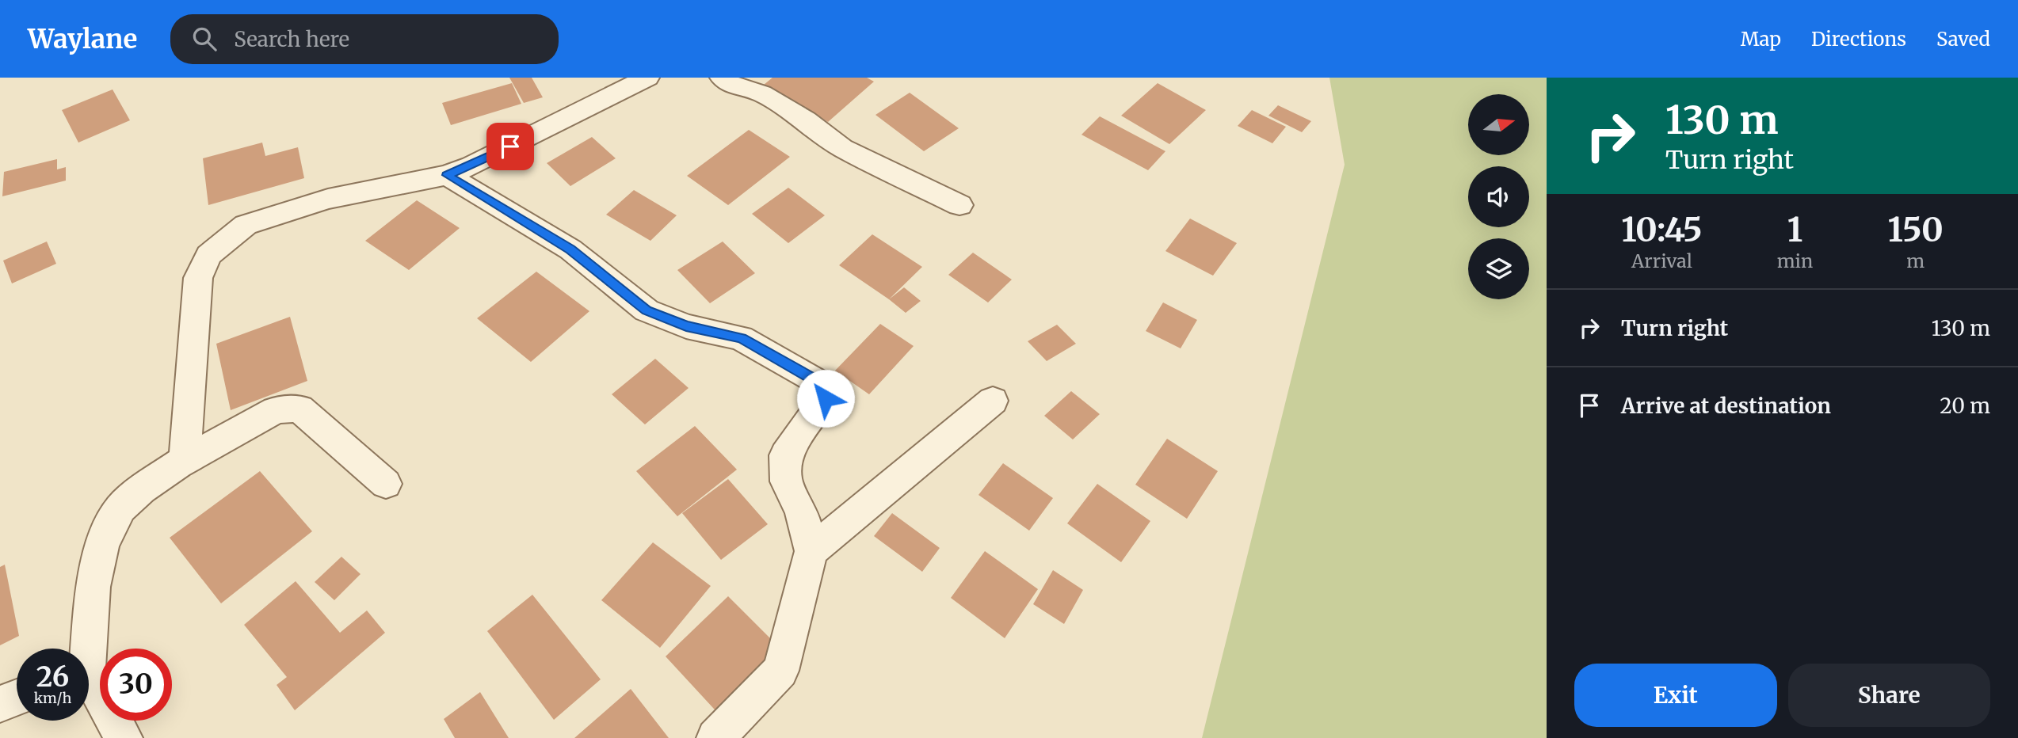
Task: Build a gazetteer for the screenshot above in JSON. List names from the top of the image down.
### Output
{
  "north": "right",
  "page": {
    "header": "Waylane",
    "search": "Search here",
    "nav": ["Map", "Directions", "Saved"],
    "turn": ["130 m", "Turn right"],
    "eta": [
      "10:45",
      "Arrival",
      "1",
      "min",
      "150",
      "m"
    ],
    "list": [
      {
        "name": "Turn right",
        "value": "130 m"
      },
      {
        "name": "Arrive at destination",
        "value": "20 m"
      }
    ],
    "speed": "26 km/h",
    "limit": "30",
    "buttons": ["Exit", "Share"]
  }
}
